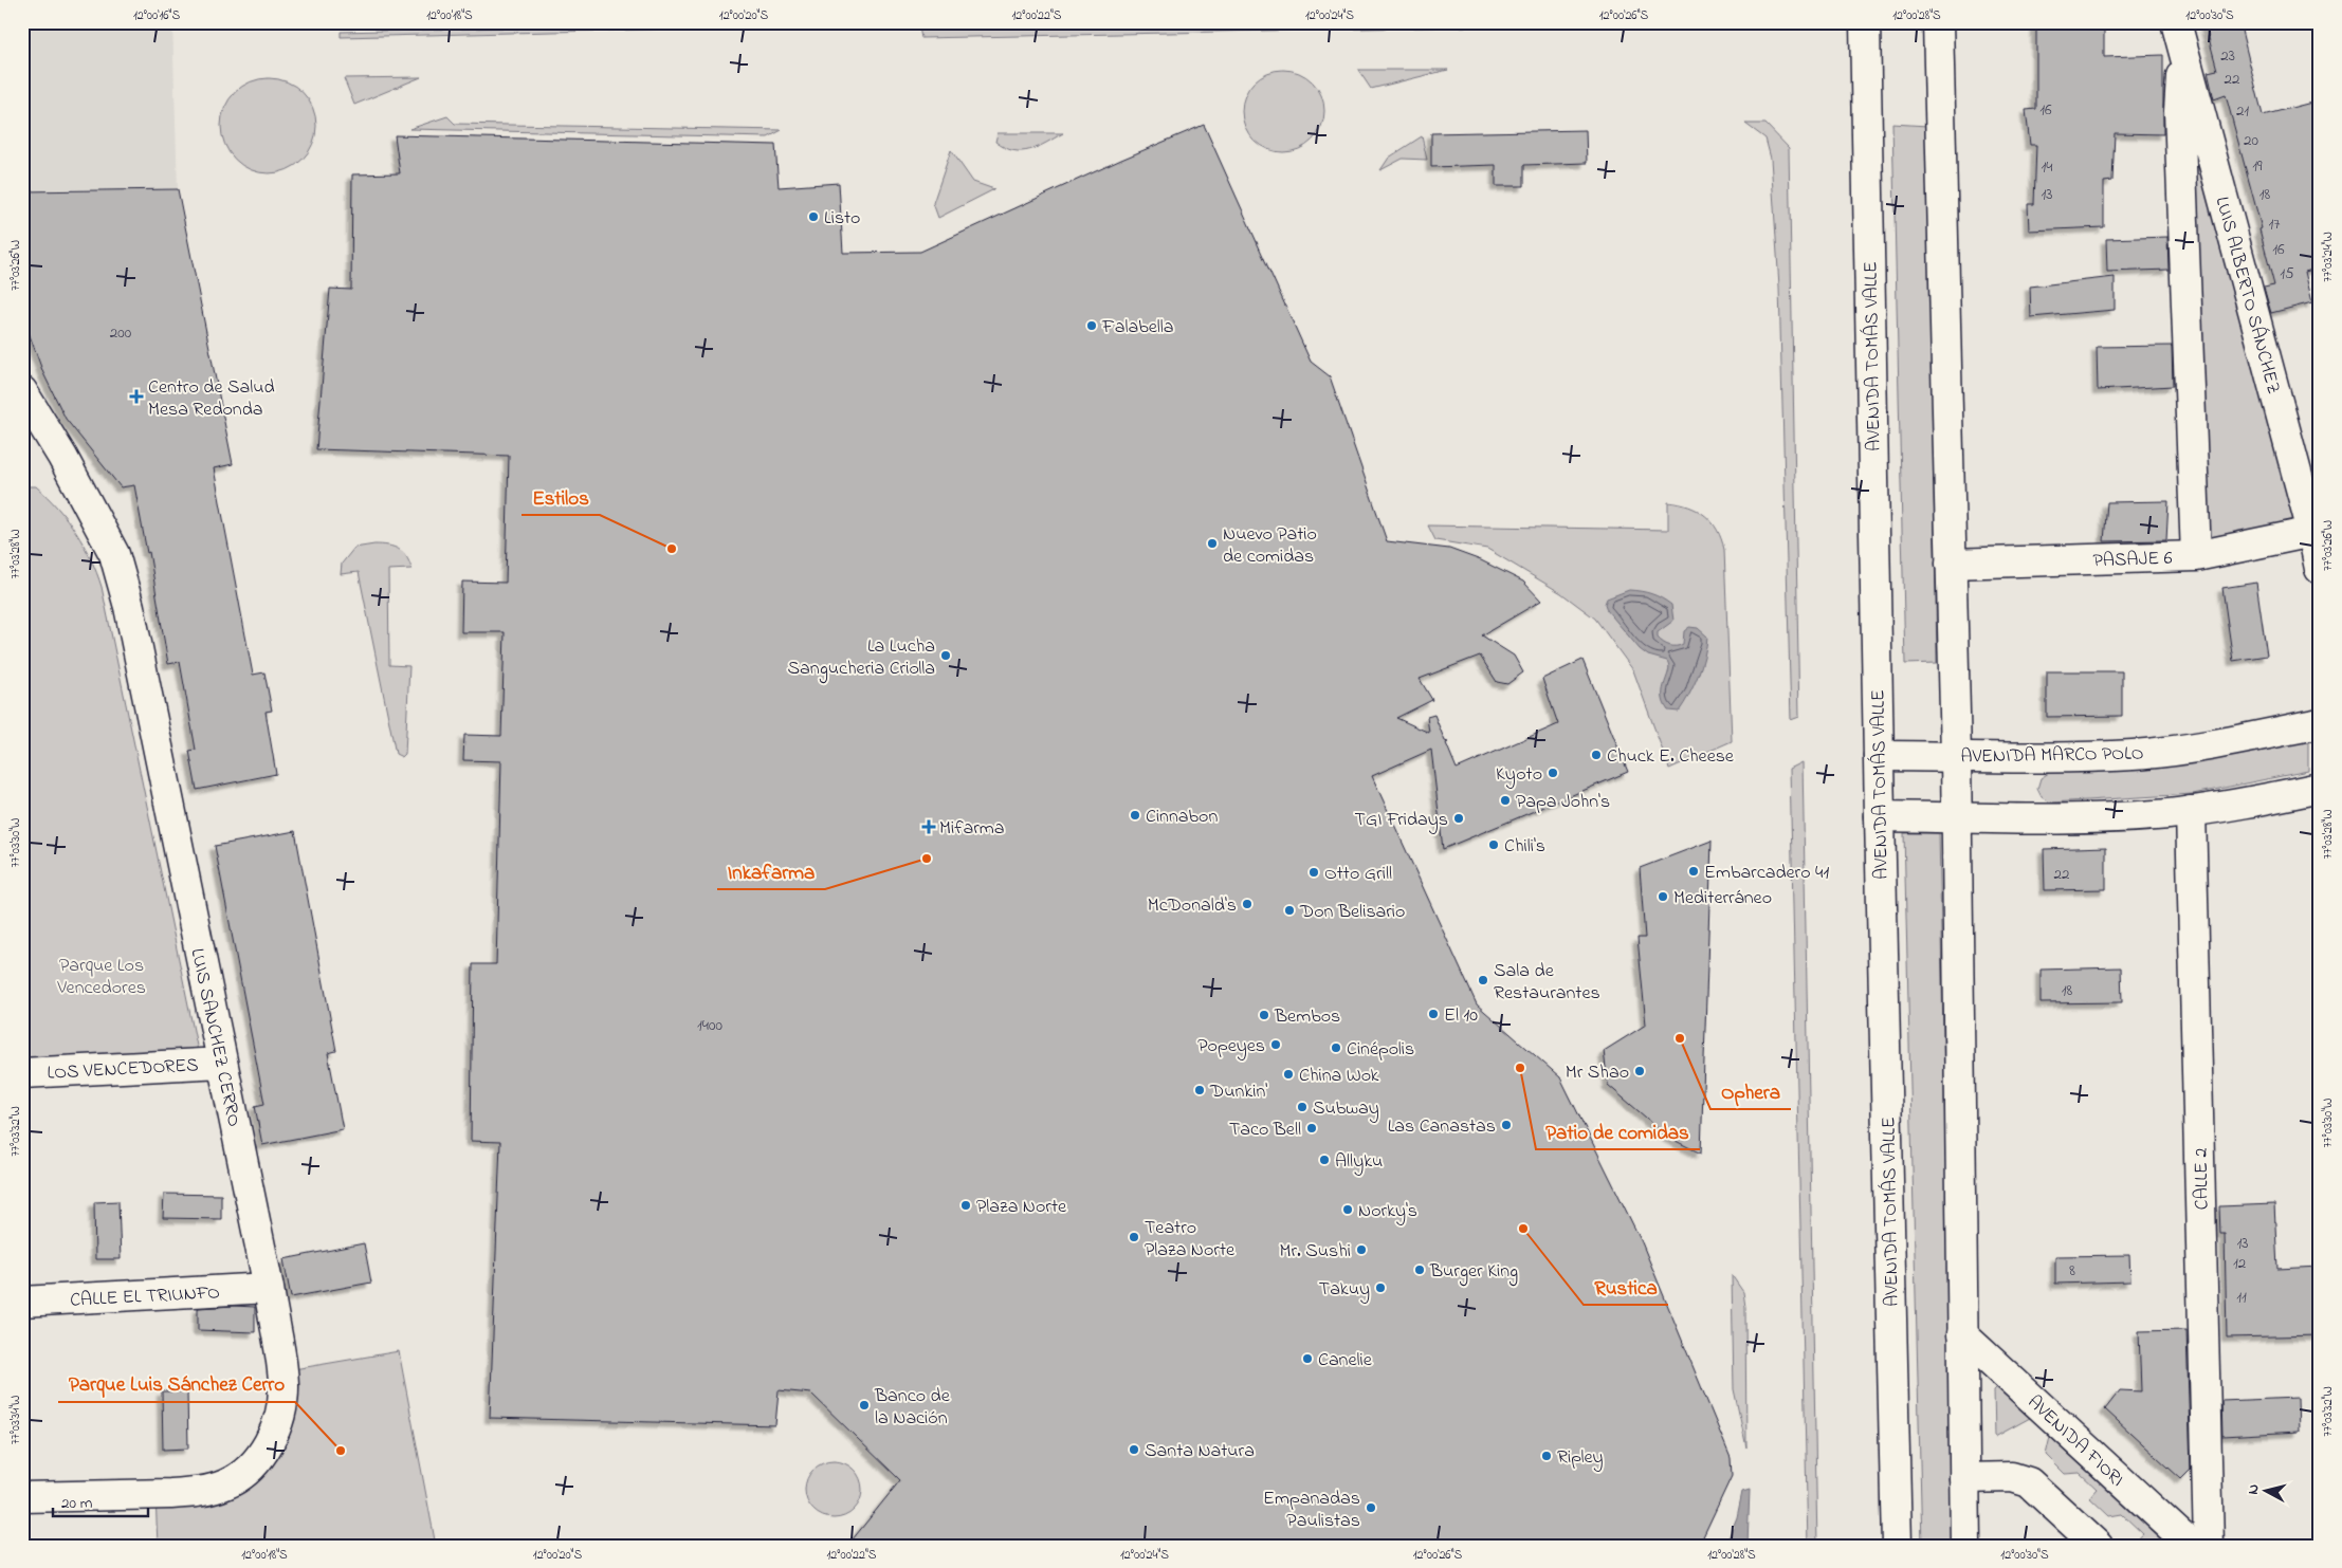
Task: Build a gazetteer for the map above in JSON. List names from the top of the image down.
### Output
{
  "streets": {
    "street": [
      "LUIS ALBERTO SÁNCHEZ",
      "AVENIDA TOMÁS VALLE",
      "PASAJE 6",
      "AVENIDA MARCO POLO",
      "LUIS SANCHEZ CERRO",
      "LOS VENCEDORES",
      "CALLE 2",
      "CALLE EL TRIUNFO",
      "AVENIDA FIORI"
    ]
  },
  "crossings": [
    ["LUIS ALBERTO SÁNCHEZ", "PASAJE 6"],
    ["AVENIDA TOMÁS VALLE", "AVENIDA MARCO POLO"],
    ["LUIS SANCHEZ CERRO", "LOS VENCEDORES"],
    ["LUIS SANCHEZ CERRO", "CALLE EL TRIUNFO"]
  ],
  "parks": ["Parque Los Vencedores"],
  "places": {
    "other": [
      "Listo",
      "Falabella",
      "Nuevo Patio de comidas",
      "Estilos",
      "La Lucha Sangucheria Criolla",
      "Chuck E. Cheese",
      "Kyoto",
      "Papa John's",
      "Cinnabon",
      "TGI Fridays",
      "Chili's",
      "Inkafarma",
      "Embarcadero 41",
      "Otto Grill",
      "Mediterráneo",
      "McDonald's",
      "Don Belisario",
      "Sala de Restaurantes",
      "El 10",
      "Bembos",
      "Ophera",
      "Popeyes",
      "Cinépolis",
      "Patio de comidas",
      "Mr Shao",
      "China Wok",
      "Dunkin'",
      "Subway",
      "Las Canastas",
      "Taco Bell",
      "Allyku",
      "Plaza Norte",
      "Norky's",
      "Rustica",
      "Teatro Plaza Norte",
      "Mr. Sushi",
      "Burger King",
      "Takuy",
      "Canelie",
      "Banco de la Nación",
      "Santa Natura",
      "Parque Luis Sánchez Cerro",
      "Ripley",
      "Empanadas Paulistas"
    ],
    "health": ["Centro de Salud Mesa Redonda", "Mifarma"]
  },
  "house_numbers": [
    "23",
    "22",
    "16",
    "21",
    "20",
    "19",
    "14",
    "13",
    "18",
    "17",
    "16",
    "15",
    "200",
    "22",
    "18",
    "1400",
    "13",
    "12",
    "8",
    "11"
  ],
  "scale_bar": "20 m",
  "north": "left",
  "coordinates": [
    "12°00'16\"S",
    "12°00'18\"S",
    "12°00'20\"S",
    "12°00'22\"S",
    "12°00'24\"S",
    "12°00'26\"S",
    "12°00'28\"S",
    "12°00'30\"S",
    "77°03'24\"W",
    "77°03'26\"W",
    "77°03'28\"W",
    "77°03'30\"W",
    "77°03'32\"W",
    "77°03'34\"W"
  ]
}
